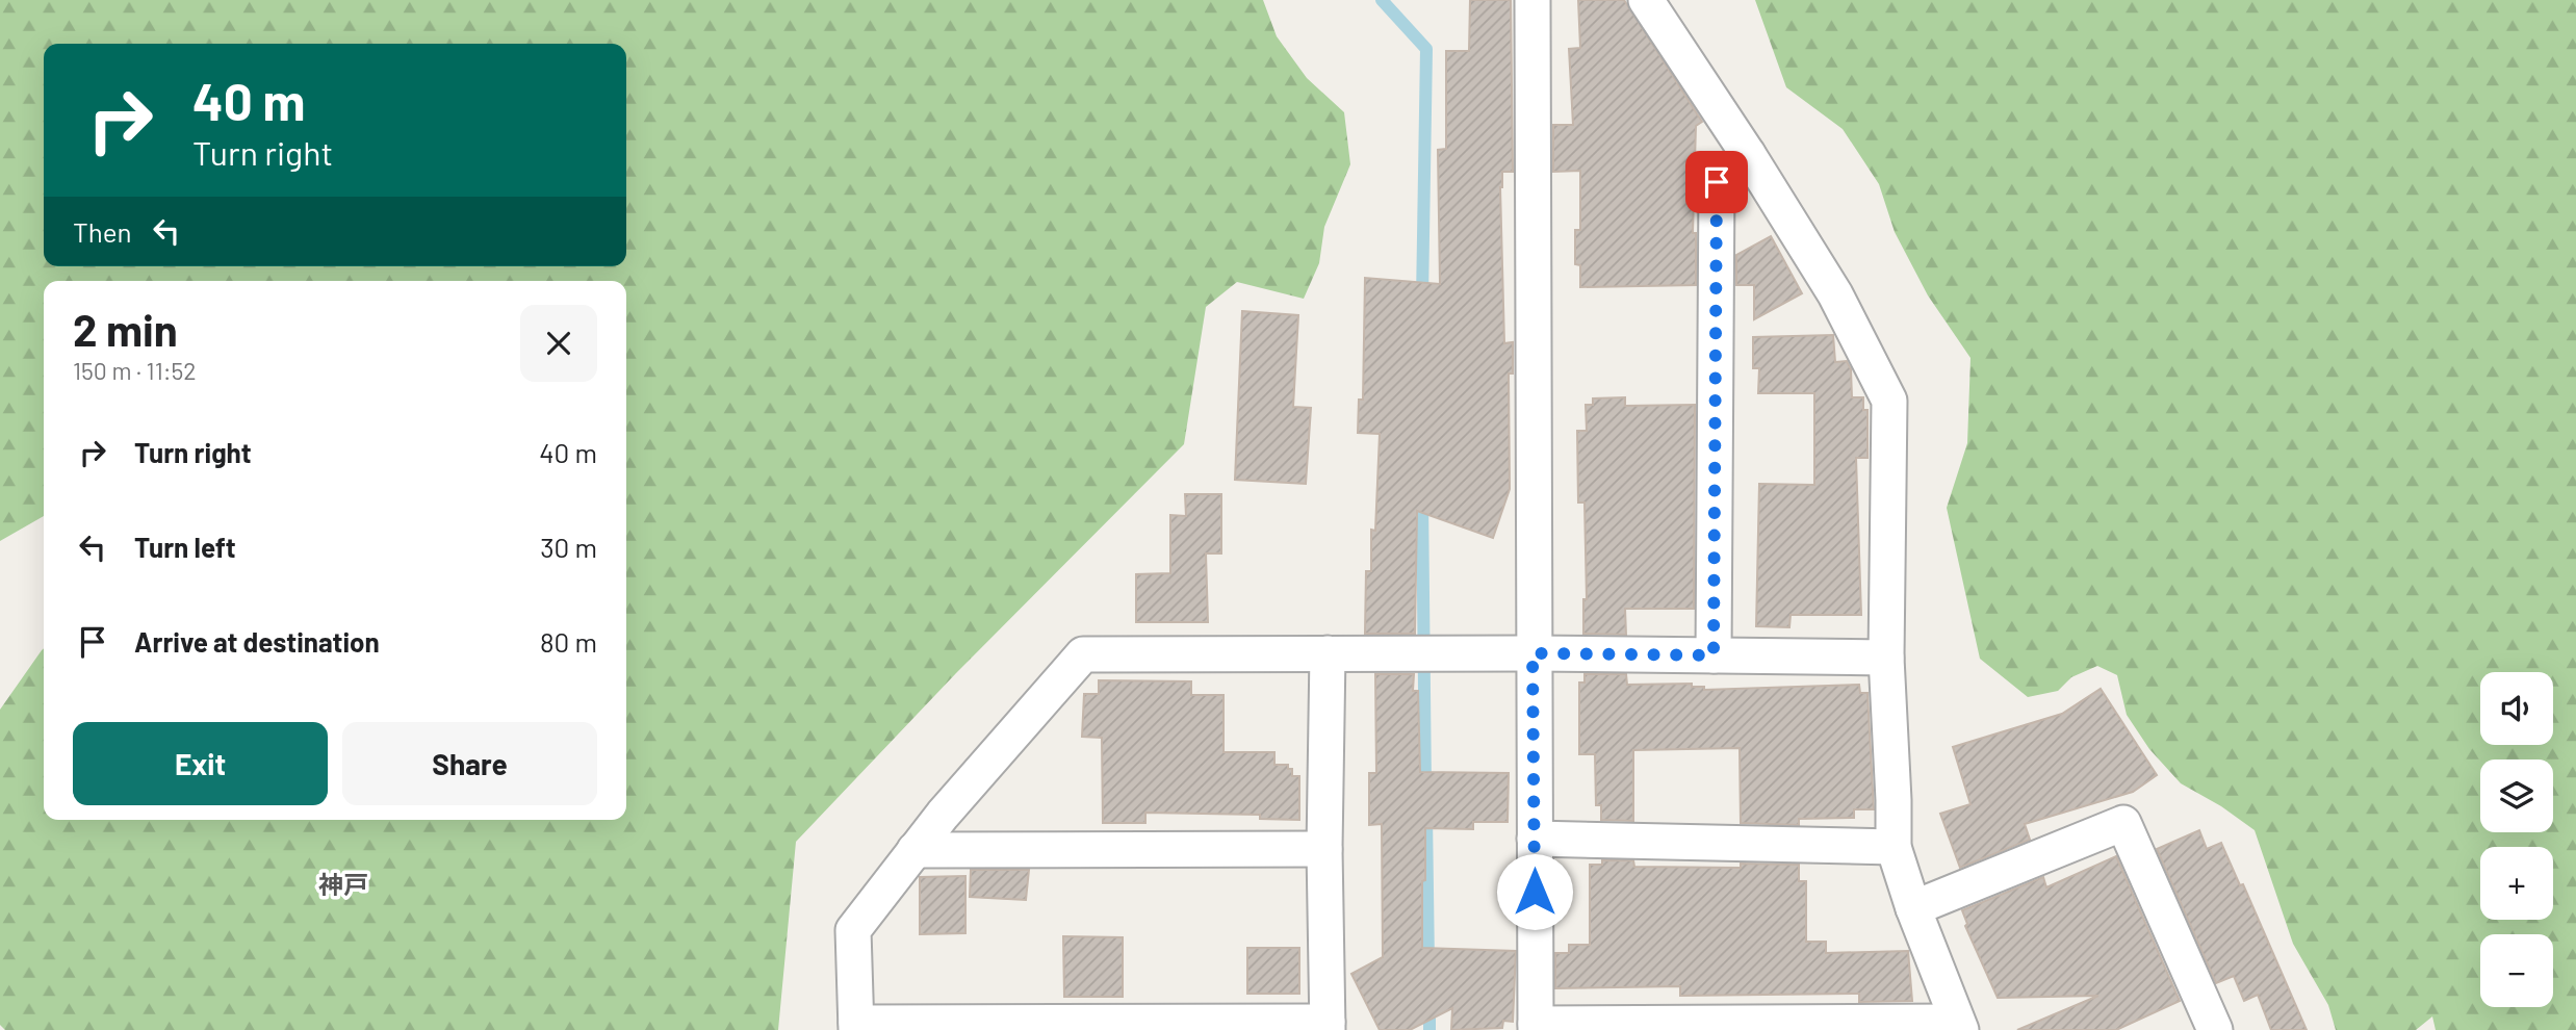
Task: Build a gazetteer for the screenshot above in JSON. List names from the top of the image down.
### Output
{
  "districts": ["神戸"],
  "page": {
    "turn": ["40 m", "Turn right"],
    "then": "Then",
    "heading": ["2 min", "150 m · 11:52"],
    "list": [
      {
        "name": "Turn right",
        "value": "40 m"
      },
      {
        "name": "Turn left",
        "value": "30 m"
      },
      {
        "name": "Arrive at destination",
        "value": "80 m"
      }
    ],
    "map_buttons": ["+", "−"],
    "buttons": ["Exit", "Share"]
  }
}
